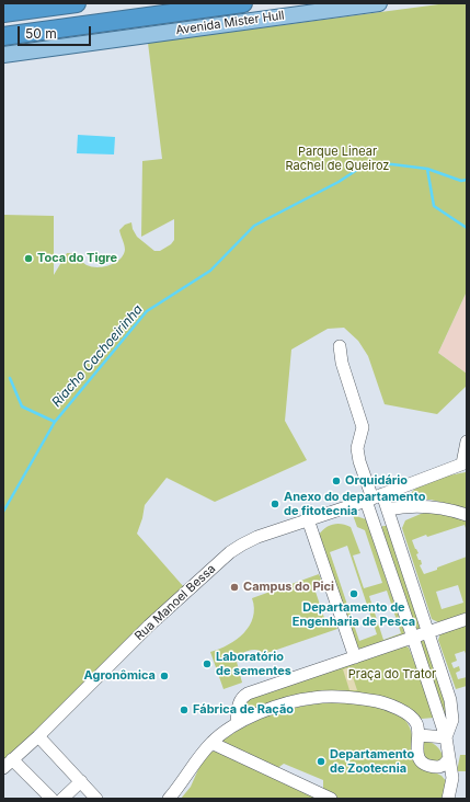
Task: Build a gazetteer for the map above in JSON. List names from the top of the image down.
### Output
{
  "streets": {
    "highway": ["Avenida Mister Hull"],
    "street": ["Rua Manoel Bessa"]
  },
  "water": ["Riacho Cachoeirinha"],
  "parks": ["Parque Linear Rachel de Queiroz", "Praça do Trator"],
  "places": [
    "Toca do Tigre",
    "Orquidário",
    "Anexo do departamento de fitotecnia",
    "Campus do Pici",
    "Departamento de Engenharia de Pesca",
    "Laboratório de sementes",
    "Agronômica",
    "Fábrica de Ração",
    "Departamento de Zootecnia"
  ],
  "scale_bar": "50 m"
}
